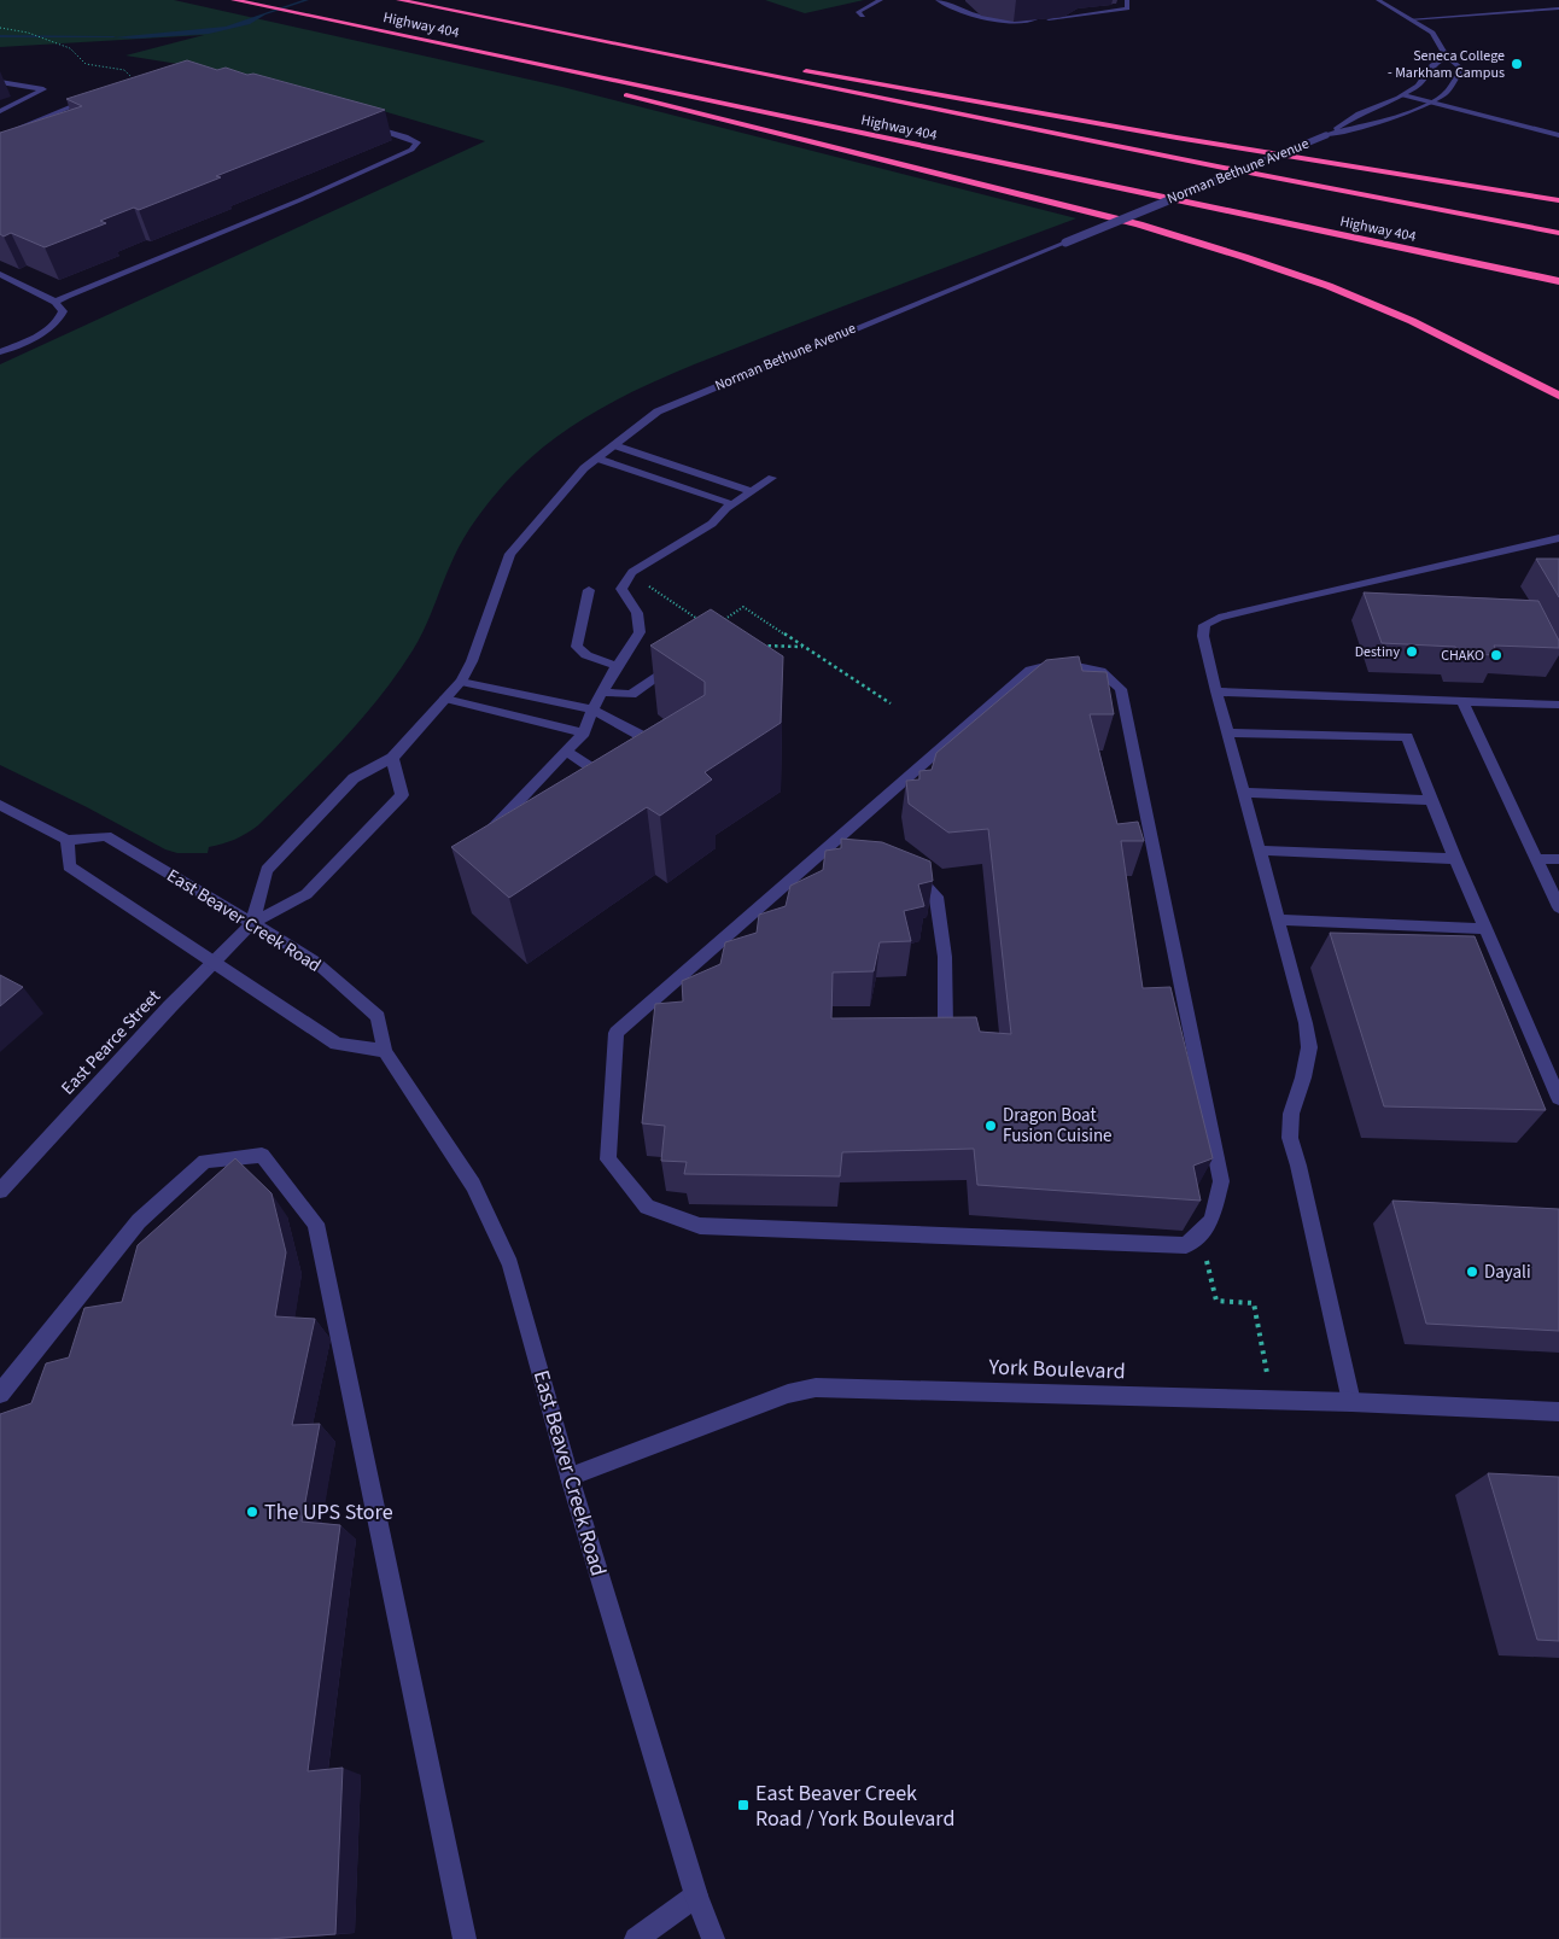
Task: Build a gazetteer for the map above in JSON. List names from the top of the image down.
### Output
{
  "streets": {
    "highway": ["Highway 404"],
    "street": [
      "Norman Bethune Avenue",
      "East Beaver Creek Road",
      "East Pearce Street",
      "York Boulevard"
    ]
  },
  "crossings": [
    ["Norman Bethune Avenue", "East Beaver Creek Road"],
    ["Norman Bethune Avenue", "East Pearce Street"],
    ["East Beaver Creek Road", "East Pearce Street"],
    ["East Beaver Creek Road", "York Boulevard"]
  ],
  "places": {
    "other": [
      "Seneca College - Markham Campus",
      "Destiny",
      "CHAKO",
      "Dragon Boat Fusion Cuisine",
      "Dayali",
      "The UPS Store"
    ],
    "transit": ["East Beaver Creek Road / York Boulevard"]
  }
}
